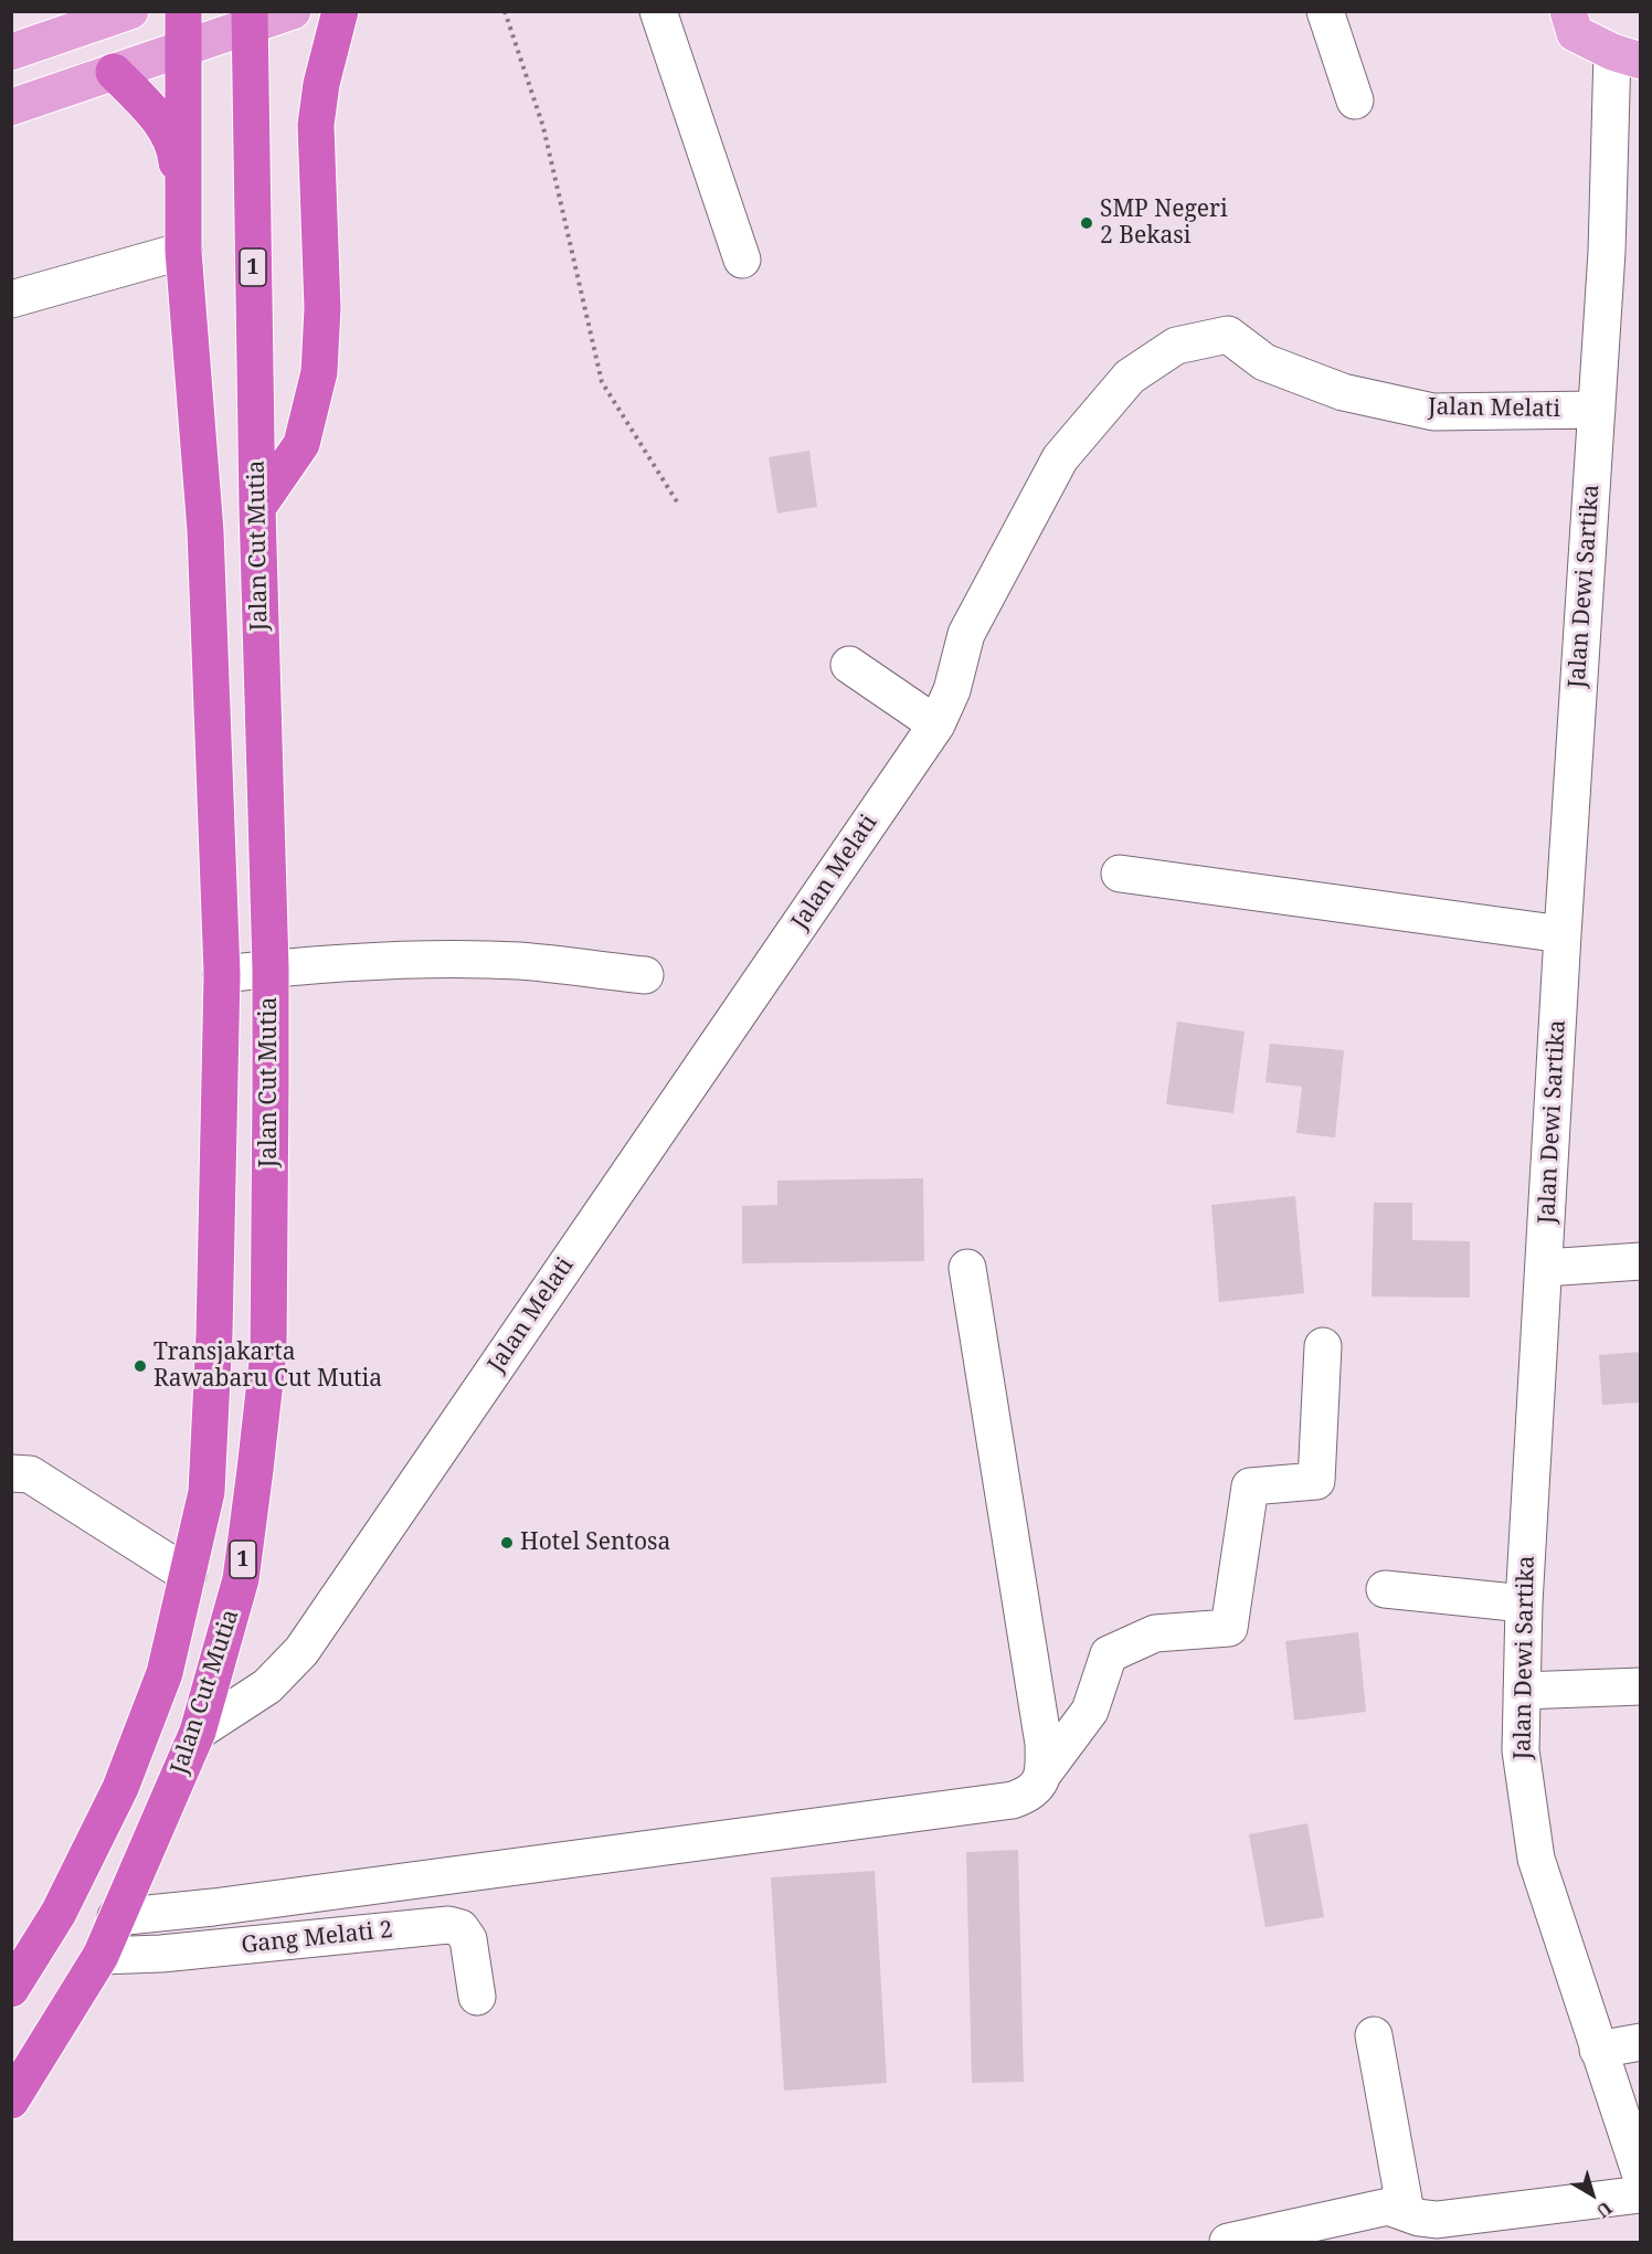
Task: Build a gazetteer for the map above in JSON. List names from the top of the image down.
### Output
{
  "streets": {
    "highway": ["1", "Jalan Cut Mutia"],
    "street": ["Jalan Melati", "Jalan Dewi Sartika", "Gang Melati 2"]
  },
  "crossings": [
    ["Jalan Melati", "Jalan Cut Mutia"],
    ["Jalan Melati", "Jalan Dewi Sartika"],
    ["Jalan Cut Mutia", "Gang Melati 2"]
  ],
  "places": ["SMP Negeri 2 Bekasi", "Transjakarta Rawabaru Cut Mutia", "Hotel Sentosa"],
  "north": "bottom right"
}
